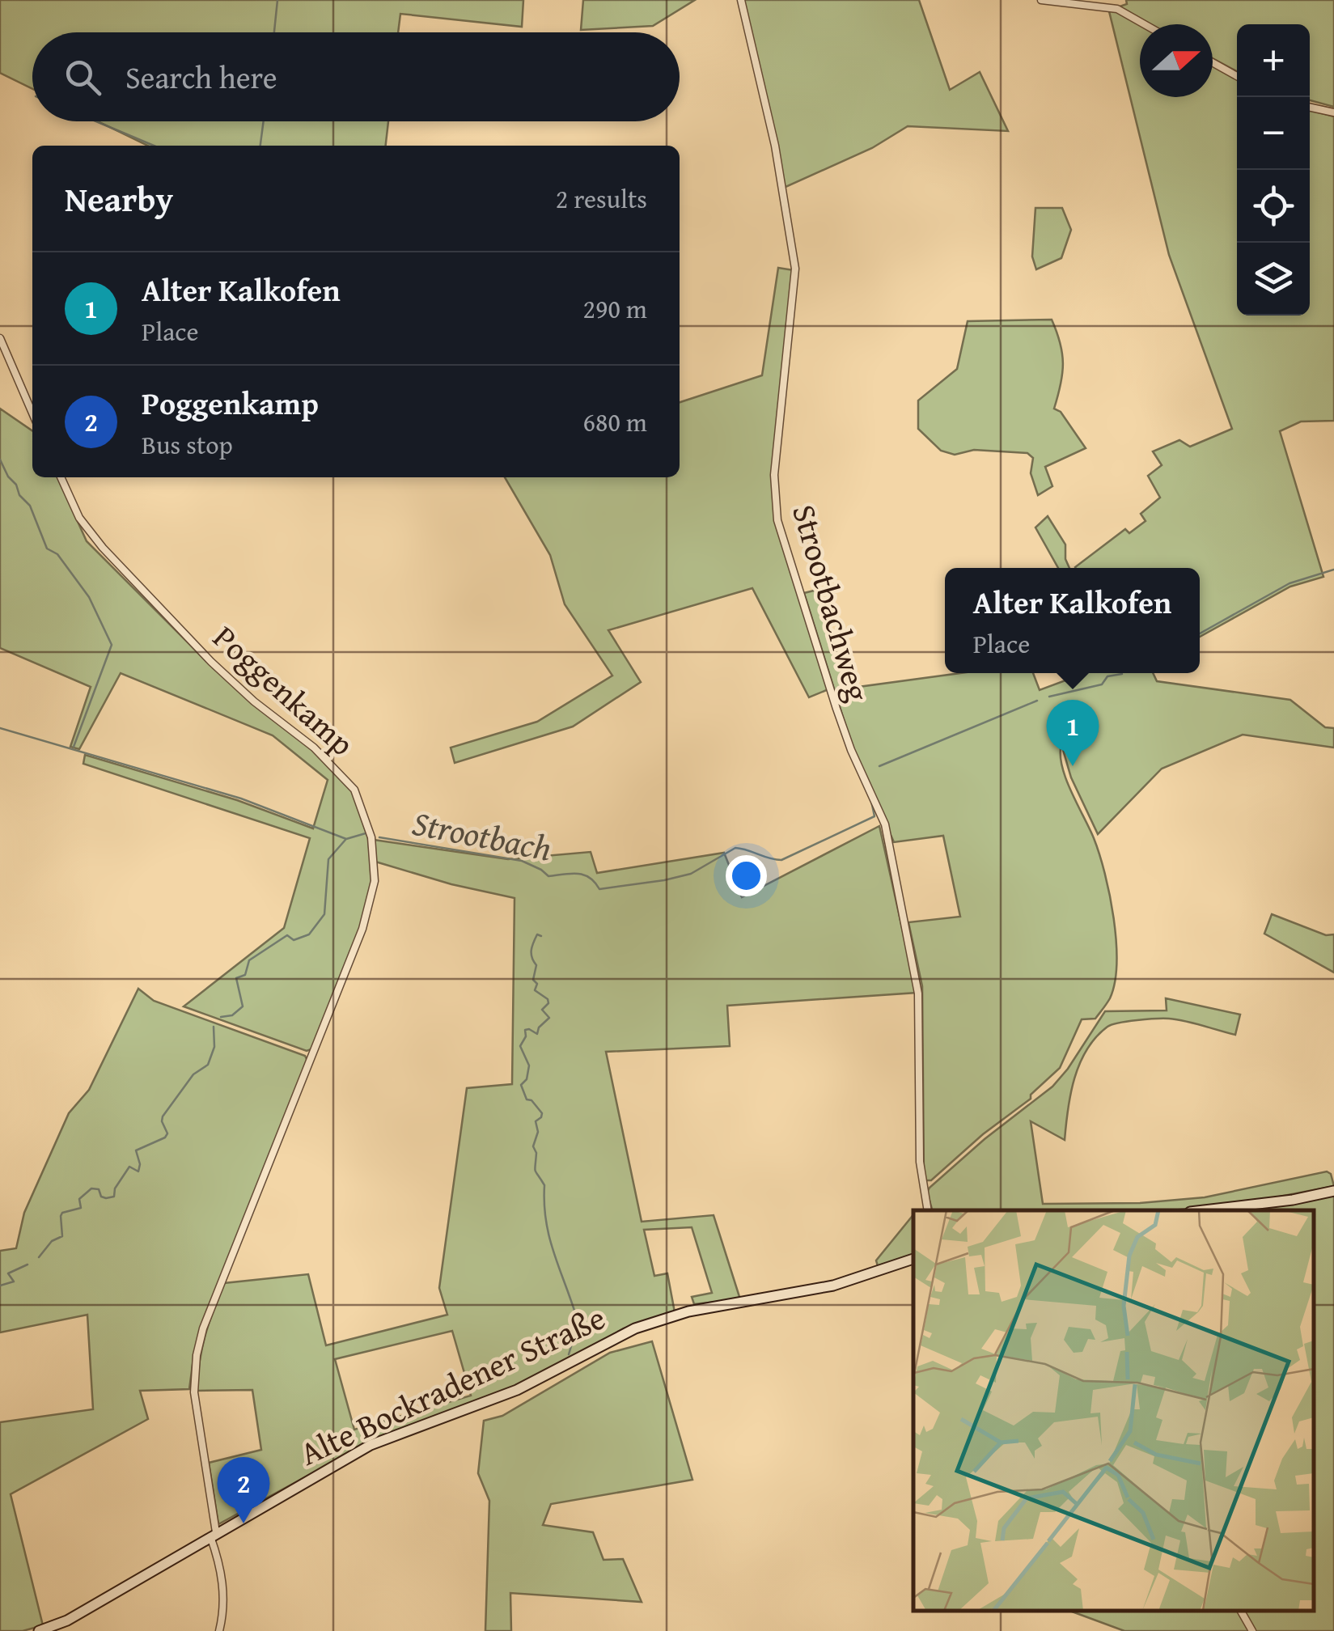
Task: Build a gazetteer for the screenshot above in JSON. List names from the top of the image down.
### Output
{
  "streets": {
    "street": ["Strootbachweg", "Poggenkamp", "Alte Bockradener Straße"]
  },
  "crossings": [
    ["Poggenkamp", "Alte Bockradener Straße"]
  ],
  "water": ["Strootbach"],
  "north": "right",
  "page": {
    "map_buttons": ["+", "−"],
    "search": "Search here",
    "heading": ["Nearby", "2 results"],
    "list": [
      {
        "mark": "1",
        "name": "Alter Kalkofen",
        "note": "Place",
        "value": "290 m"
      },
      {
        "mark": "2",
        "name": "Poggenkamp",
        "note": "Bus stop",
        "value": "680 m"
      }
    ],
    "popup": ["Alter Kalkofen", "Place"],
    "pins": ["1", "2"]
  }
}
